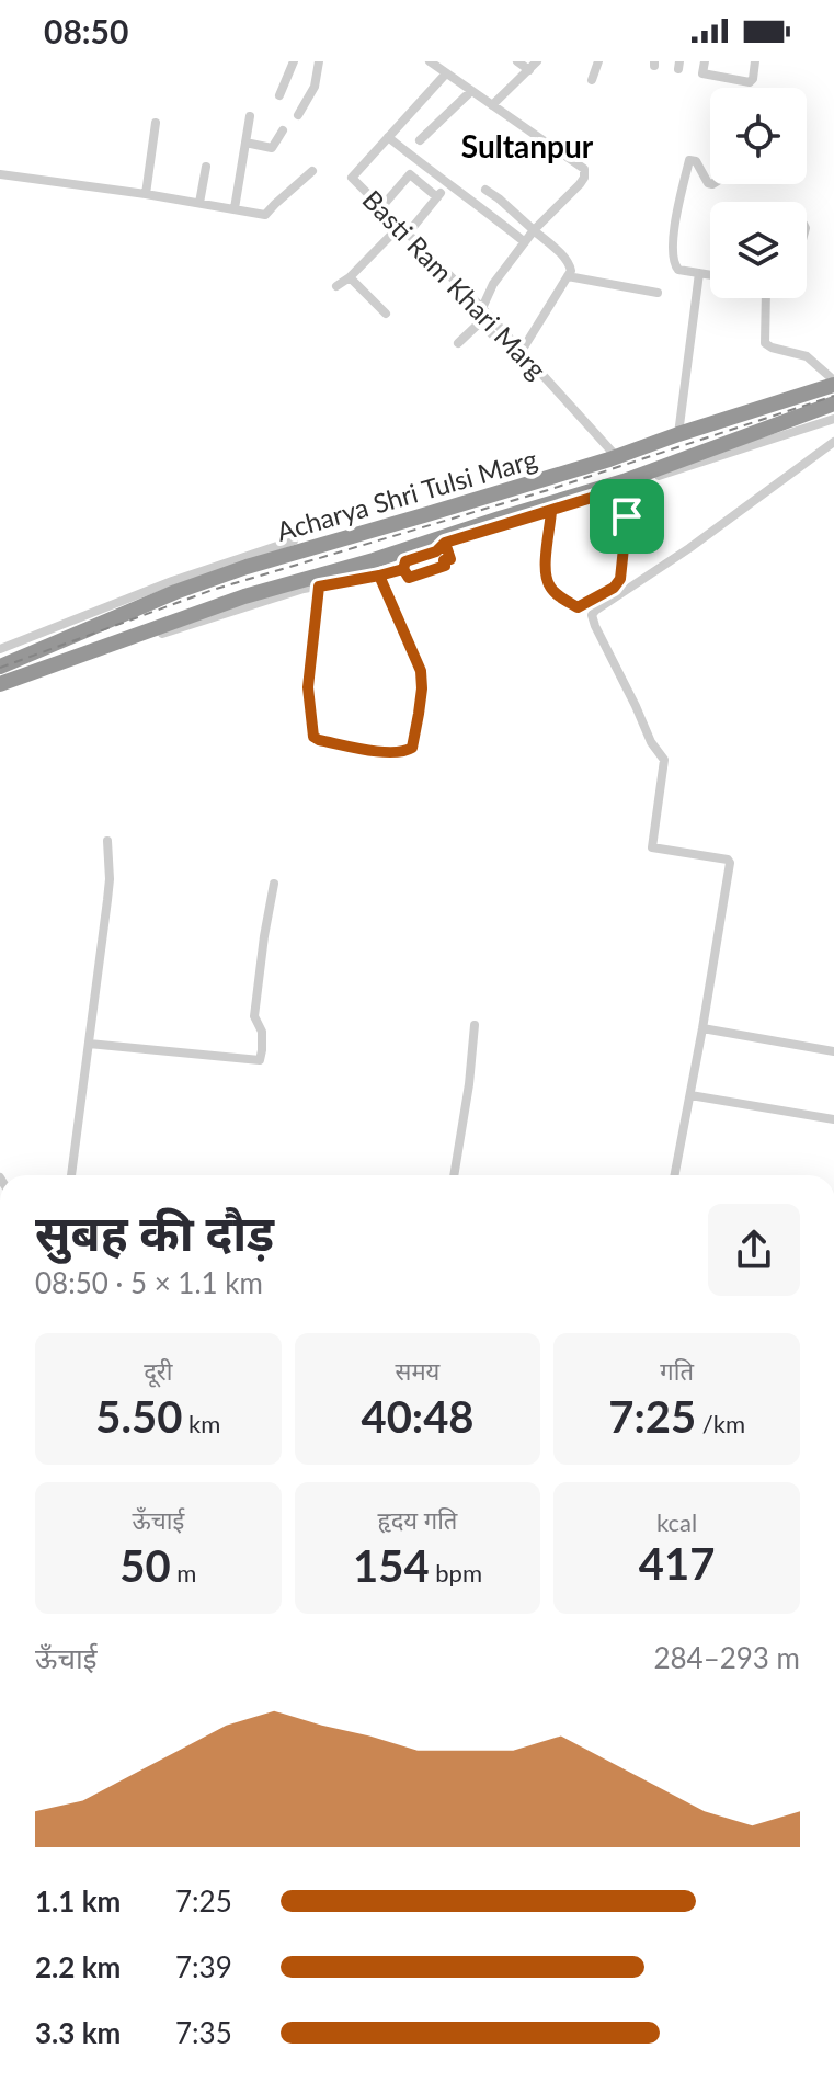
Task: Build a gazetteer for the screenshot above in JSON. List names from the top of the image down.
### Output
{
  "streets": {
    "highway": ["Acharya Shri Tulsi Marg"],
    "street": ["Basti Ram Khari Marg"]
  },
  "crossings": [
    ["Basti Ram Khari Marg", "Acharya Shri Tulsi Marg"]
  ],
  "districts": ["Sultanpur"],
  "page": {
    "status": "08:50",
    "heading": ["सुबह की दौड़", "08:50 · 5 × 1.1 km"],
    "stats": [
      ["दूरी", "5.50 km"],
      ["समय", "40:48"],
      ["गति", "7:25 /km"],
      ["ऊँचाई", "50 m"],
      ["हृदय गति", "154 bpm"],
      ["kcal", "417"]
    ],
    "chart": ["ऊँचाई", "284–293 m"],
    "list": [
      {
        "name": "1.1 km",
        "note": "7:25"
      },
      {
        "name": "2.2 km",
        "note": "7:39"
      },
      {
        "name": "3.3 km",
        "note": "7:35"
      }
    ]
  }
}
